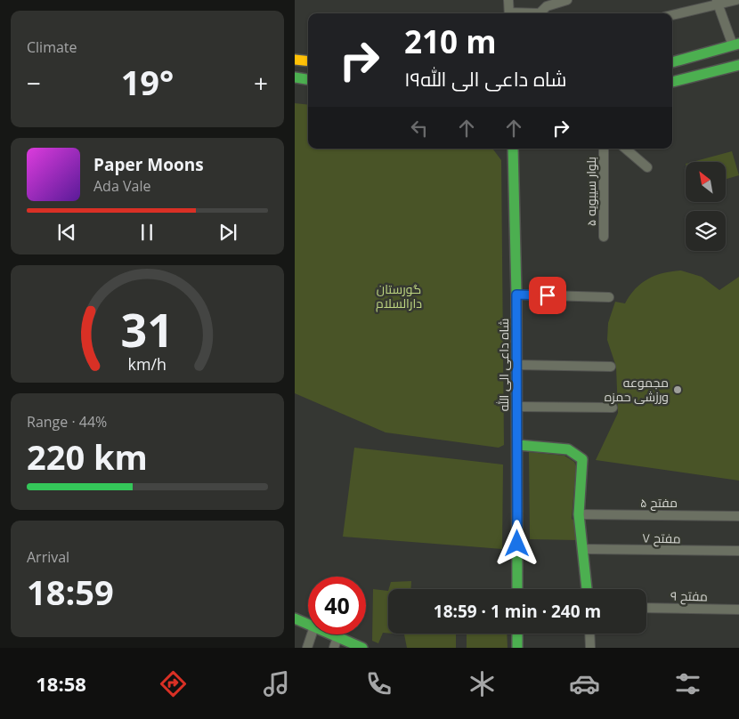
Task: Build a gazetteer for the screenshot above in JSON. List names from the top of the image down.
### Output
{
  "streets": {
    "street": [
      "بلوار سیبویه ۵",
      "شاه داعی الی الله",
      "مفتح ۵",
      "مفتح ۷",
      "مفتح ۹"
    ]
  },
  "parks": ["گورستان دارالسلام"],
  "places": ["مجموعه ورزشی حمزه"],
  "north": "top left",
  "page": {
    "tile": [
      "Climate",
      ["Range · 44%", "220 km"],
      ["Arrival", "18:59"]
    ],
    "turn": ["210 m", "شاه داعی الی الله۱۹"],
    "heat": ["−", "19°", "+"],
    "song": ["Paper Moons", "Ada Vale"],
    "limit": "40",
    "trip": "18:59 · 1 min · 240 m",
    "tabs": "18:58",
    "gauge": ["31", "km/h"]
  }
}
